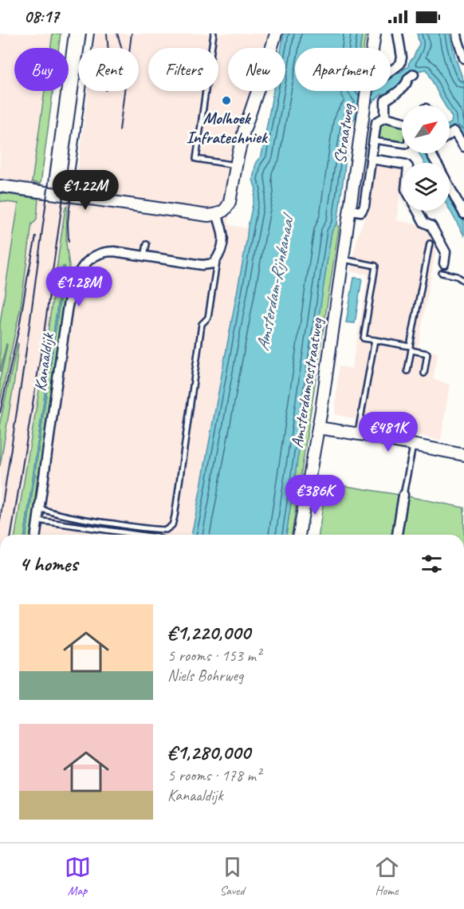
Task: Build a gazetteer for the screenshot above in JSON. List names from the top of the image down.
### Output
{
  "streets": {
    "street": ["Straatweg", "Kanaaldijk", "Amsterdamsestraatweg"]
  },
  "crossings": [
    ["Straatweg", "Amsterdamsestraatweg"]
  ],
  "water": ["Amsterdam-Rijnkanaal"],
  "places": ["Molhoek Infratechniek"],
  "north": "top right",
  "page": {
    "status": "08:17",
    "chip": [
      "Buy",
      "Rent",
      "Filters",
      "New",
      "Apartment"
    ],
    "price": [
      "€1.22M",
      "€1.28M",
      "€481K",
      "€386K"
    ],
    "heading": "4 homes",
    "list": [
      {
        "name": "€1,220,000",
        "note": "5 rooms · 153 m² · Niels Bohrweg"
      },
      {
        "name": "€1,280,000",
        "note": "5 rooms · 178 m² · Kanaaldijk"
      }
    ],
    "tabs": ["Map", "Saved", "Home"]
  }
}
